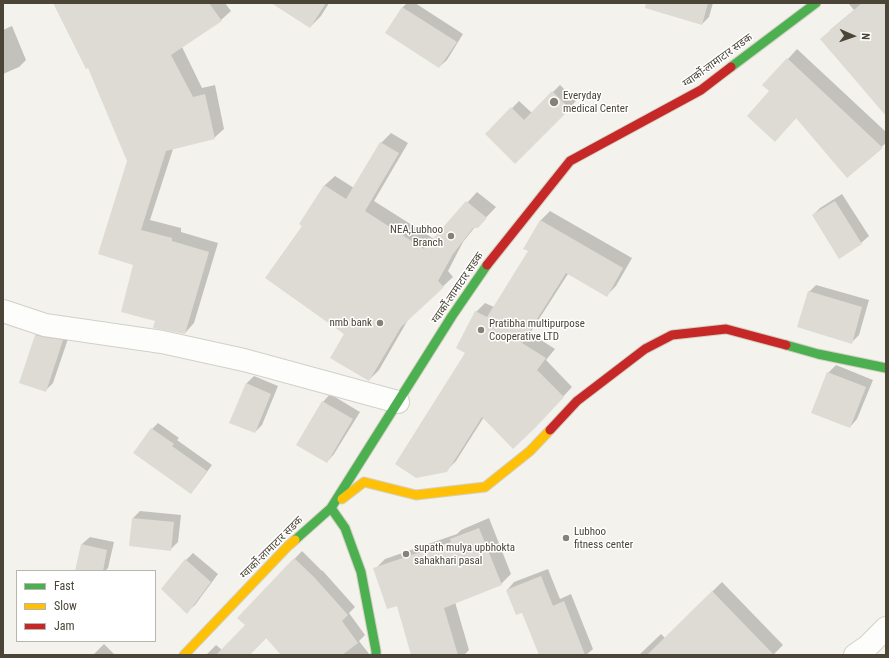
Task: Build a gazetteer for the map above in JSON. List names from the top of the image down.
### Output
{
  "streets": {
    "main road": ["ग्वार्को-लामाटार सडक"]
  },
  "places": [
    "Everyday medical Center",
    "NEA,Lubhoo Branch",
    "nmb bank",
    "Pratibha multipurpose Cooperative LTD",
    "Lubhoo fitness center",
    "supath mulya upbhokta sahakhari pasal"
  ],
  "legend": ["Fast", "Slow", "Jam"],
  "north": "right"
}
